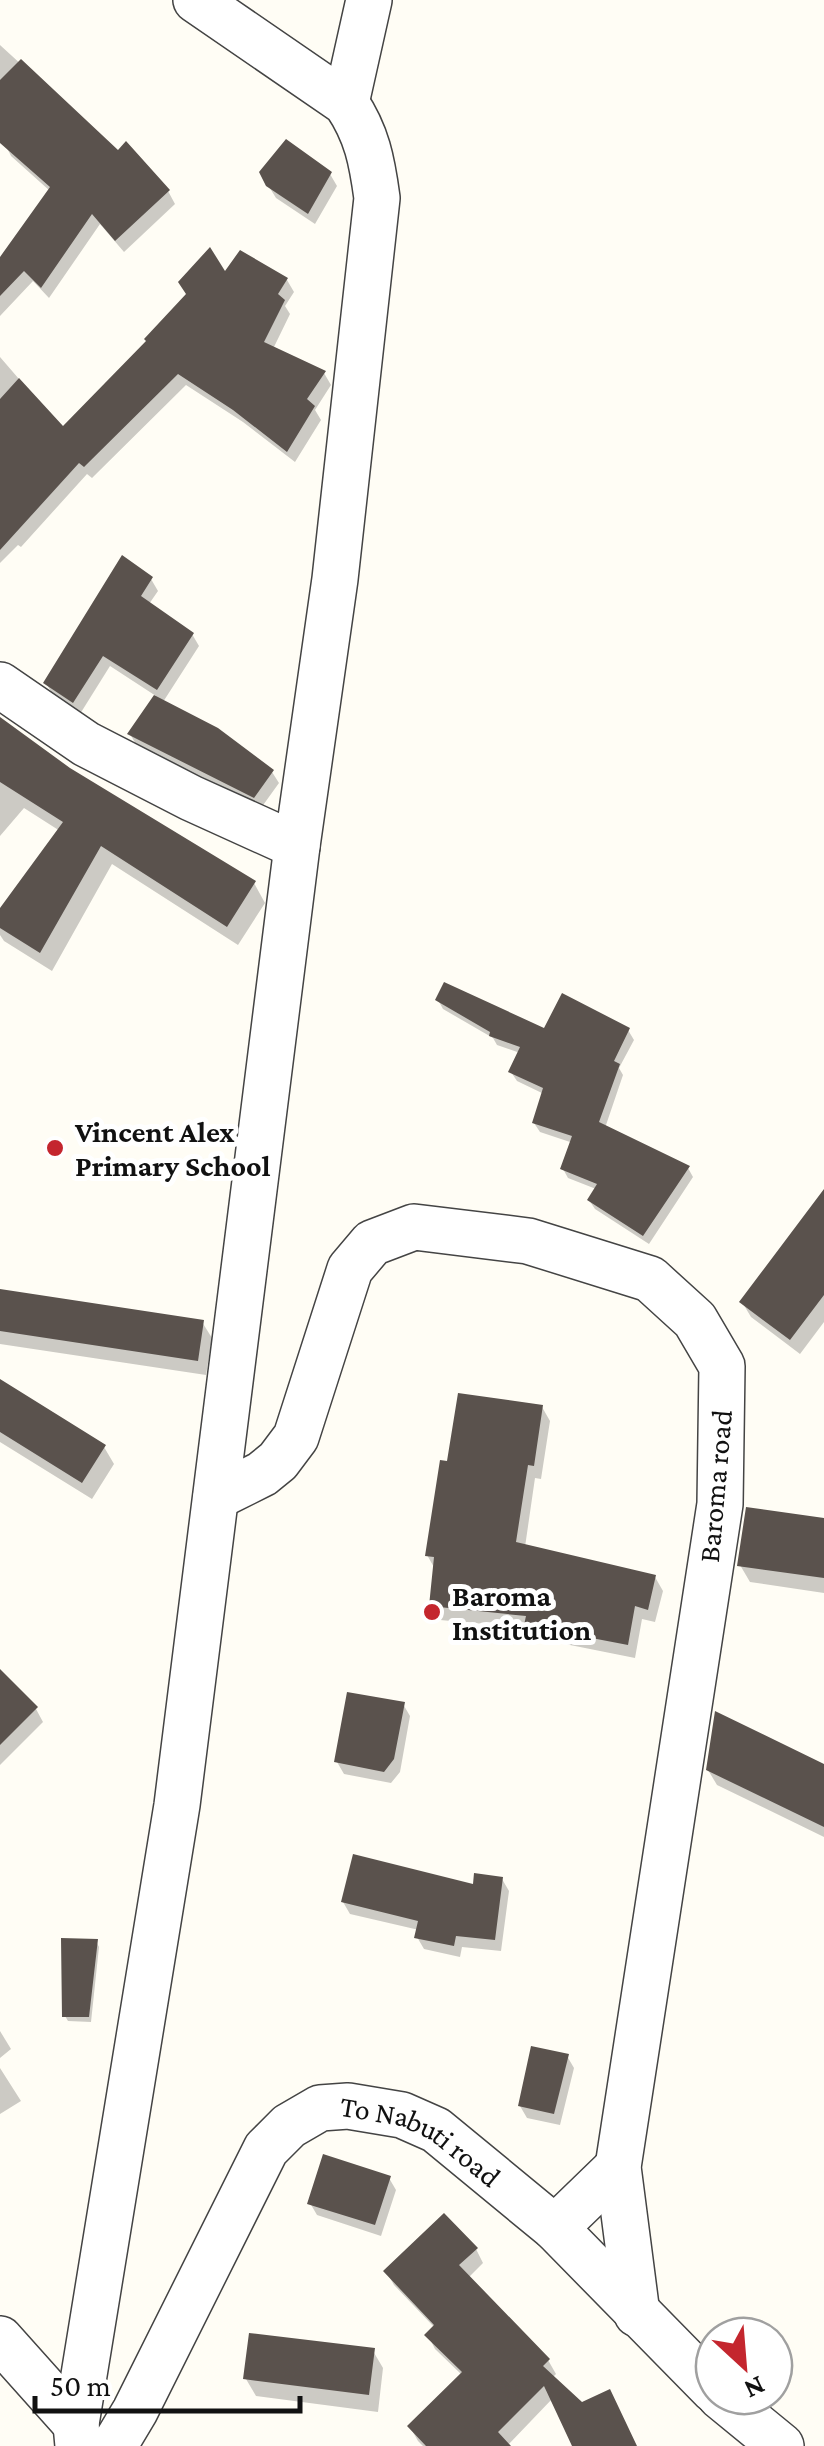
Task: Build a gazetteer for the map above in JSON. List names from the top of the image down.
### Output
{
  "streets": {
    "street": ["Baroma road", "To Nabuti road"]
  },
  "crossings": [
    ["Baroma road", "To Nabuti road"]
  ],
  "places": ["Vincent Alex Primary School", "Baroma Institution"],
  "scale_bar": "50 m",
  "north": "bottom right"
}
